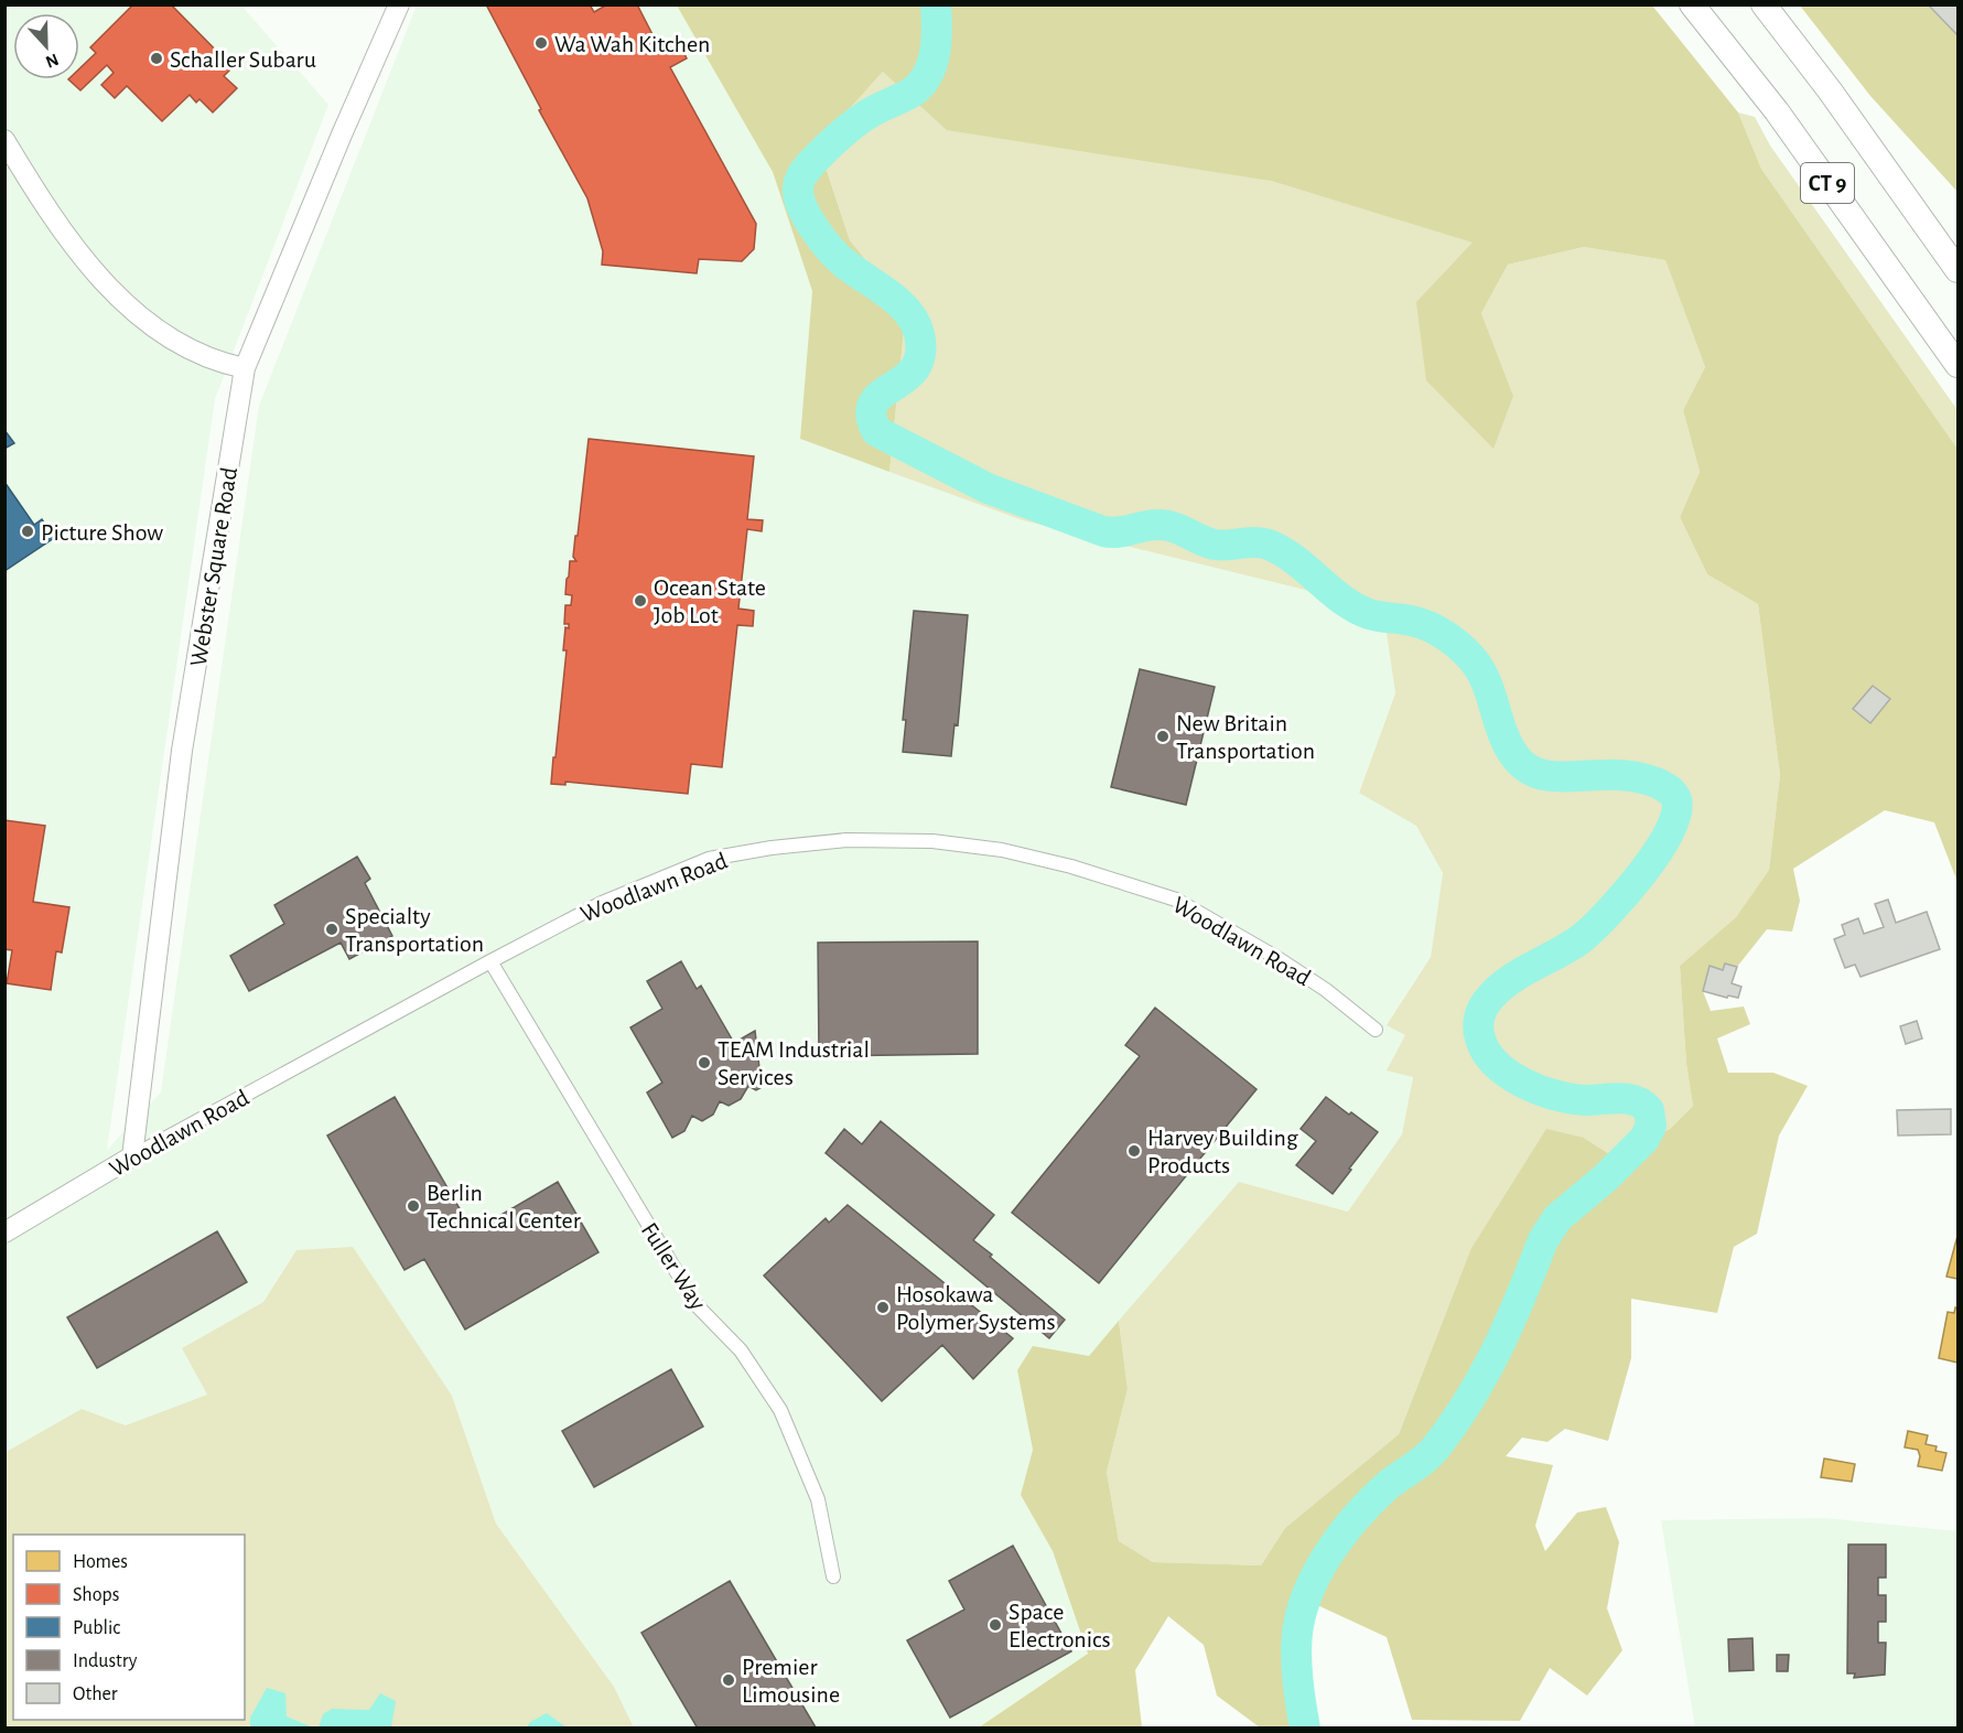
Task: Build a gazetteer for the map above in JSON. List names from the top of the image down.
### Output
{
  "streets": {
    "highway": ["CT 9"],
    "street": ["Webster Square Road", "Woodlawn Road", "Fuller Way"]
  },
  "crossings": [
    ["Webster Square Road", "Woodlawn Road"],
    ["Woodlawn Road", "Fuller Way"]
  ],
  "places": [
    "Wa Wah Kitchen",
    "Schaller Subaru",
    "Picture Show",
    "Ocean State Job Lot",
    "New Britain Transportation",
    "Specialty Transportation",
    "TEAM Industrial Services",
    "Harvey Building Products",
    "Berlin Technical Center",
    "Hosokawa Polymer Systems",
    "Space Electronics",
    "Premier Limousine"
  ],
  "legend": [
    "Homes",
    "Shops",
    "Public",
    "Industry",
    "Other"
  ],
  "north": "bottom"
}
